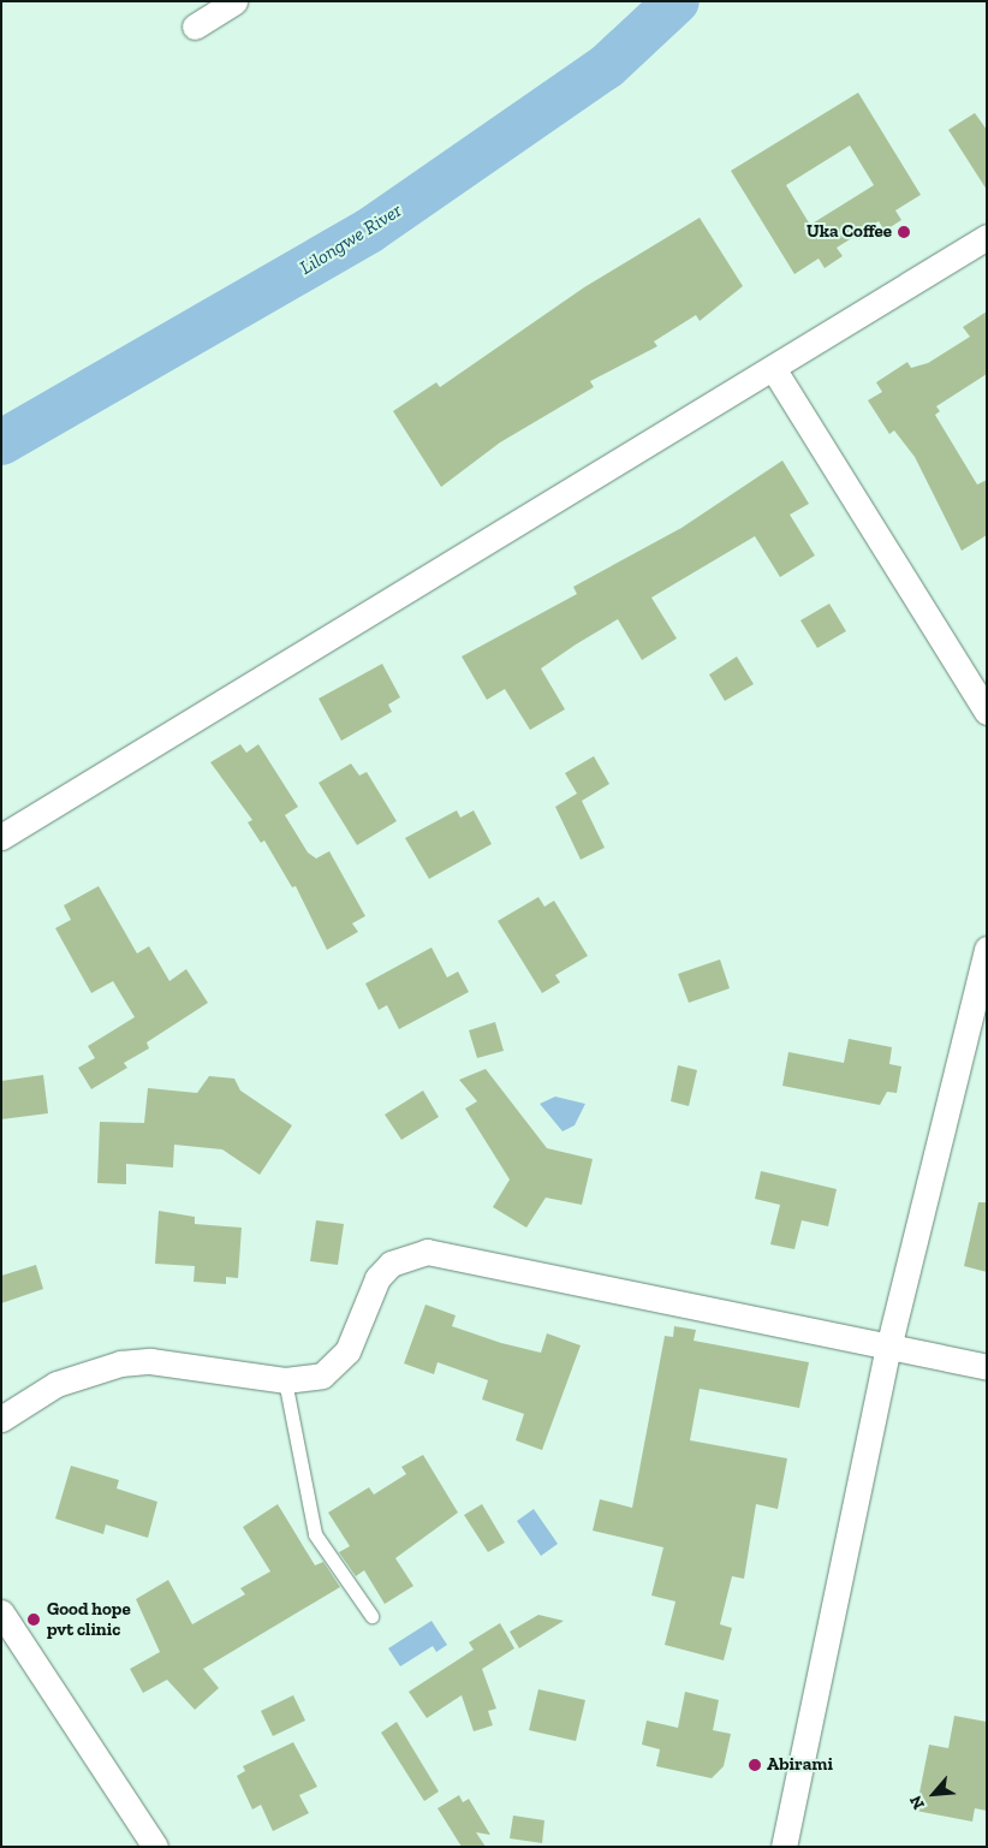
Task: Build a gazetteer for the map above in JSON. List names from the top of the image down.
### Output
{
  "water": ["Lilongwe River"],
  "places": ["Uka Coffee", "Good hope pvt clinic", "Abirami"],
  "north": "bottom left"
}
